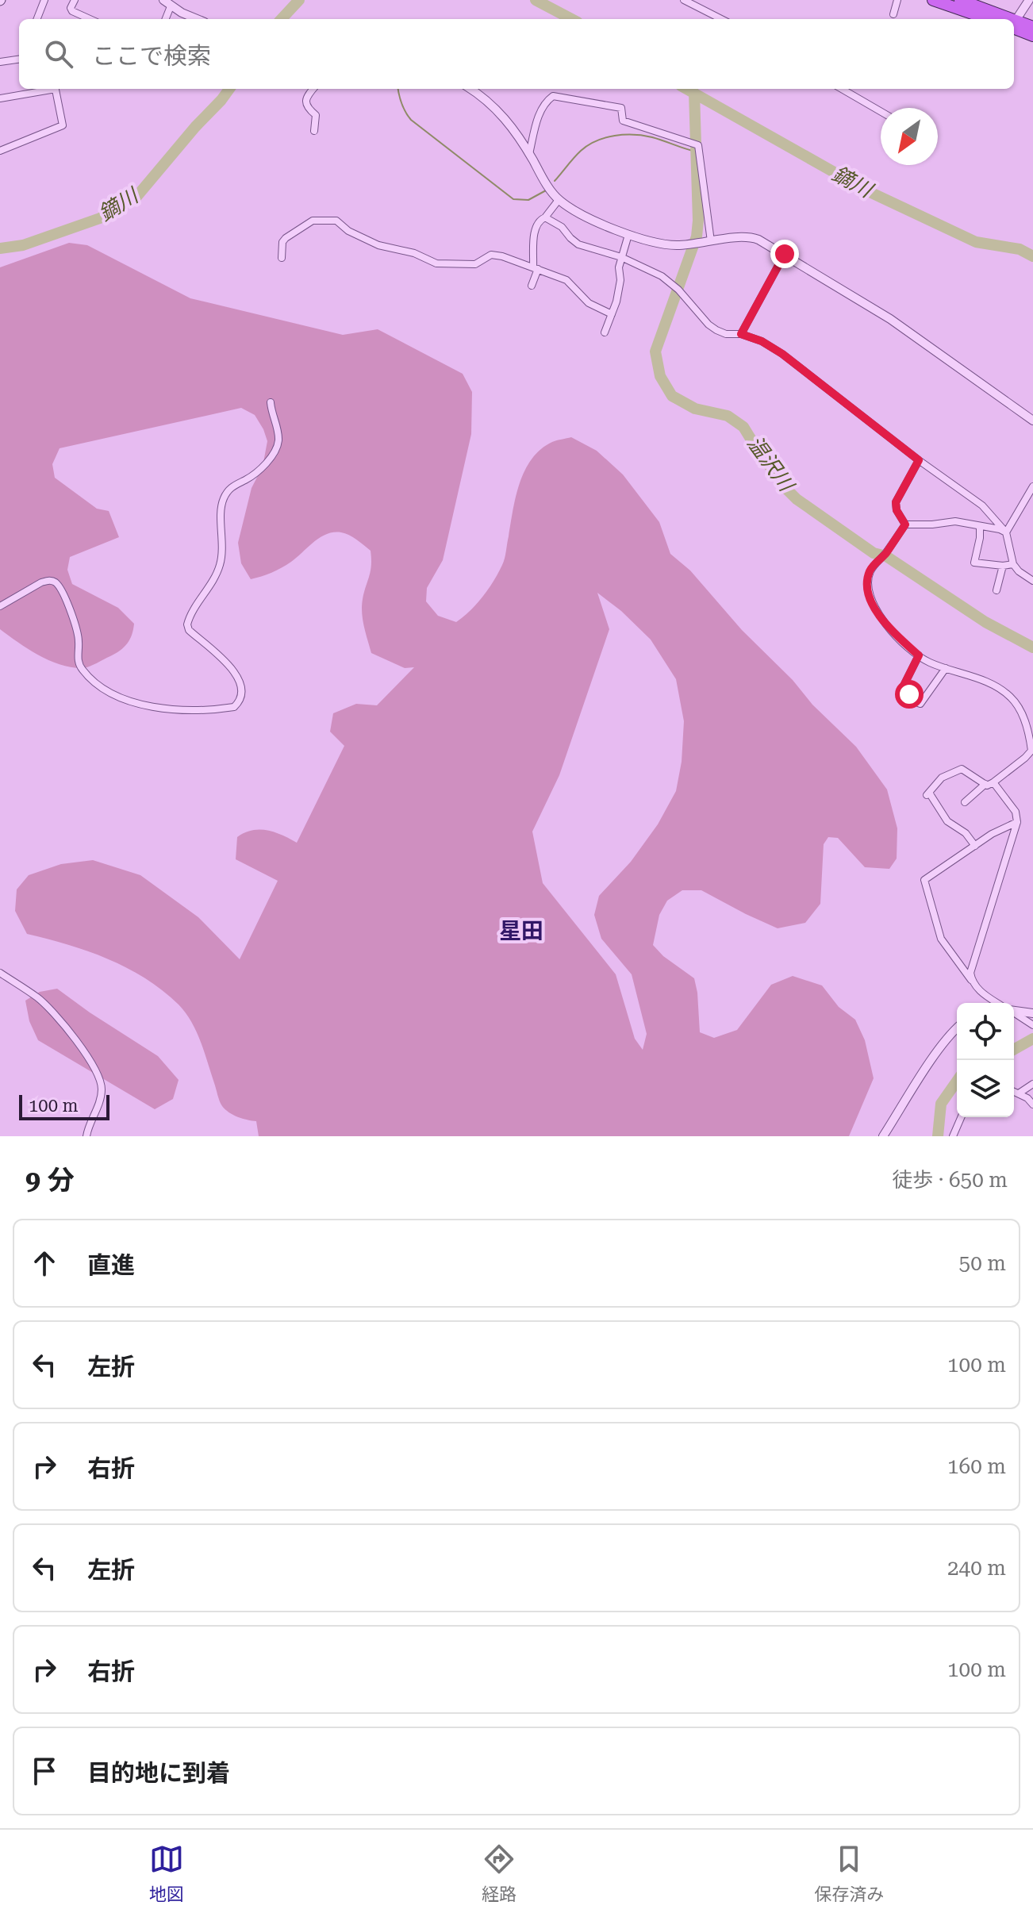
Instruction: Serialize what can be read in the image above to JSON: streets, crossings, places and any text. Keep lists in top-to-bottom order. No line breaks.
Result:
{"districts":["星田"],"water":["鏑川","温沢川"],"scale_bar":"100 m","north":"bottom left","page":{"search":"ここで検索","scale":"100 m","heading":["9 分","徒歩 · 650 m"],"list":[["直進","50 m"],["左折","100 m"],["右折","160 m"],["左折","240 m"],["右折","100 m"],"目的地に到着"],"nav":["地図","経路","保存済み"]}}
